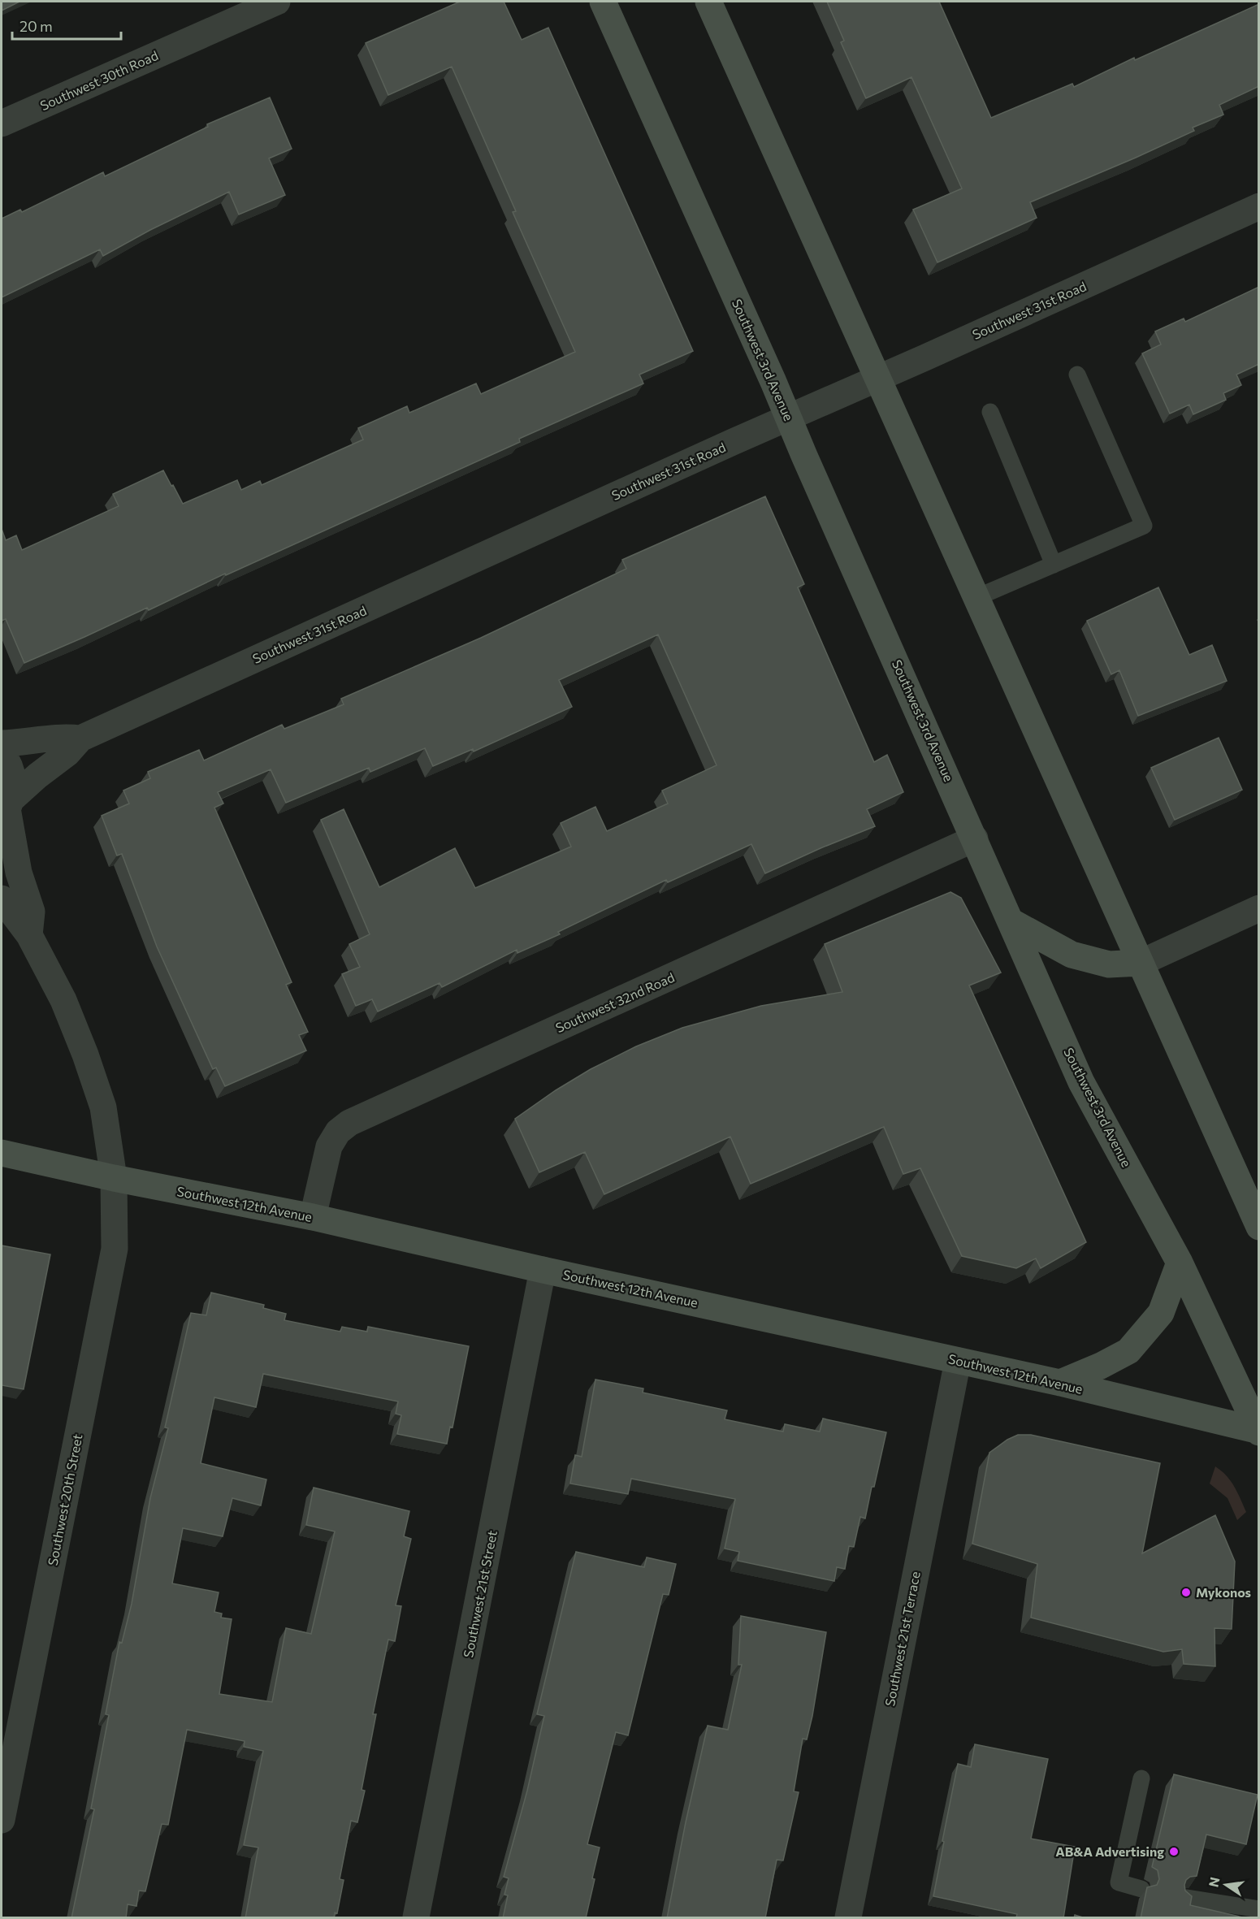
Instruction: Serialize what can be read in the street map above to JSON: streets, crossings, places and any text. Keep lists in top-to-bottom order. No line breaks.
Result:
{"streets":{"main road":["Southwest 3rd Avenue","Southwest 12th Avenue"],"street":["Southwest 30th Road","Southwest 31st Road","Southwest 32nd Road","Southwest 20th Street","Southwest 21st Street","Southwest 21st Terrace"]},"crossings":[["Southwest 31st Road","Southwest 3rd Avenue"],["Southwest 3rd Avenue","Southwest 32nd Road"],["Southwest 3rd Avenue","Southwest 12th Avenue"],["Southwest 32nd Road","Southwest 12th Avenue"],["Southwest 12th Avenue","Southwest 20th Street"],["Southwest 12th Avenue","Southwest 21st Street"],["Southwest 12th Avenue","Southwest 21st Terrace"]],"places":["Mykonos","AB&A Advertising"],"scale_bar":"20 m","north":"left"}
